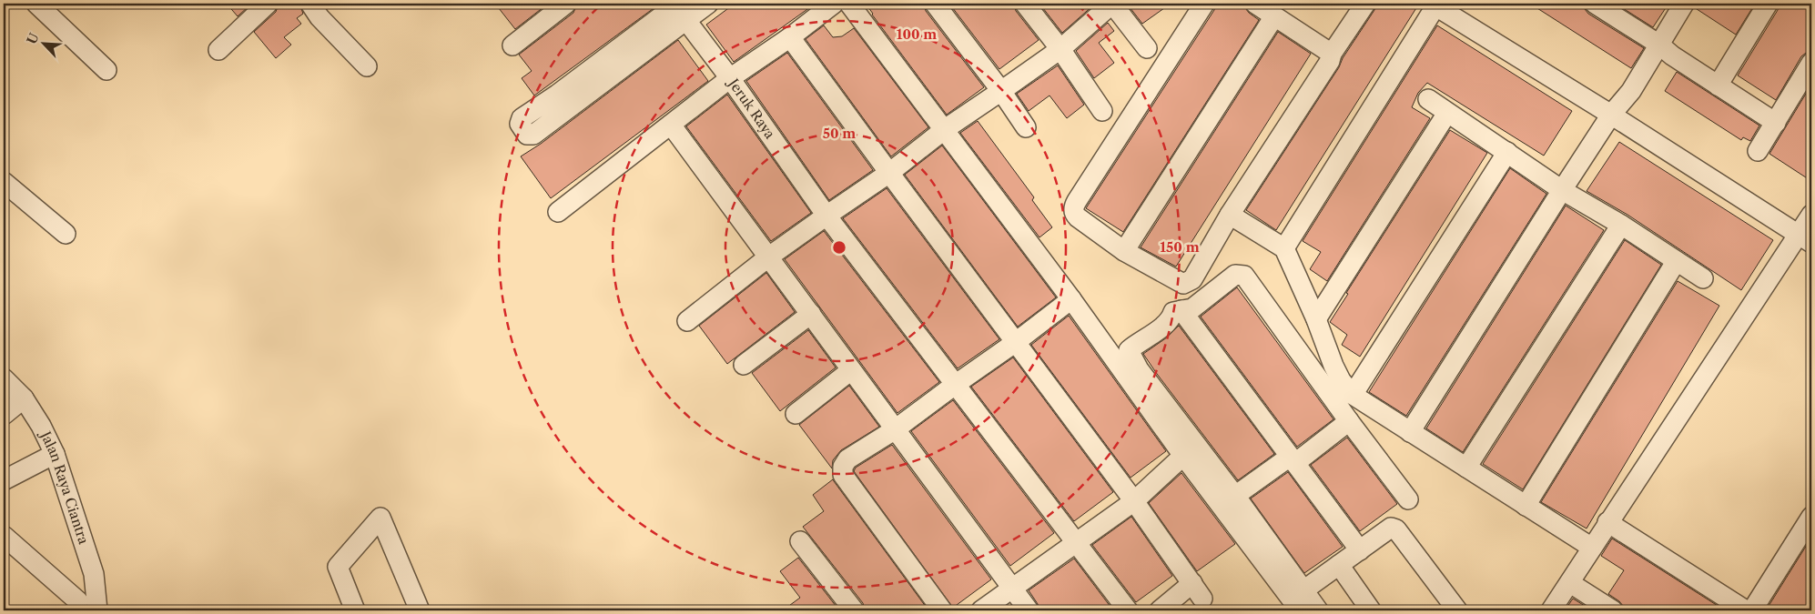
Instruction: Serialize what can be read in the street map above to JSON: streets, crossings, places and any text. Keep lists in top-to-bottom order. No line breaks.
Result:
{"streets":{"street":["Jeruk Raya","Jalan Raya Ciantra"]},"north":"top left","rings":["100 m","50 m","150 m"]}
